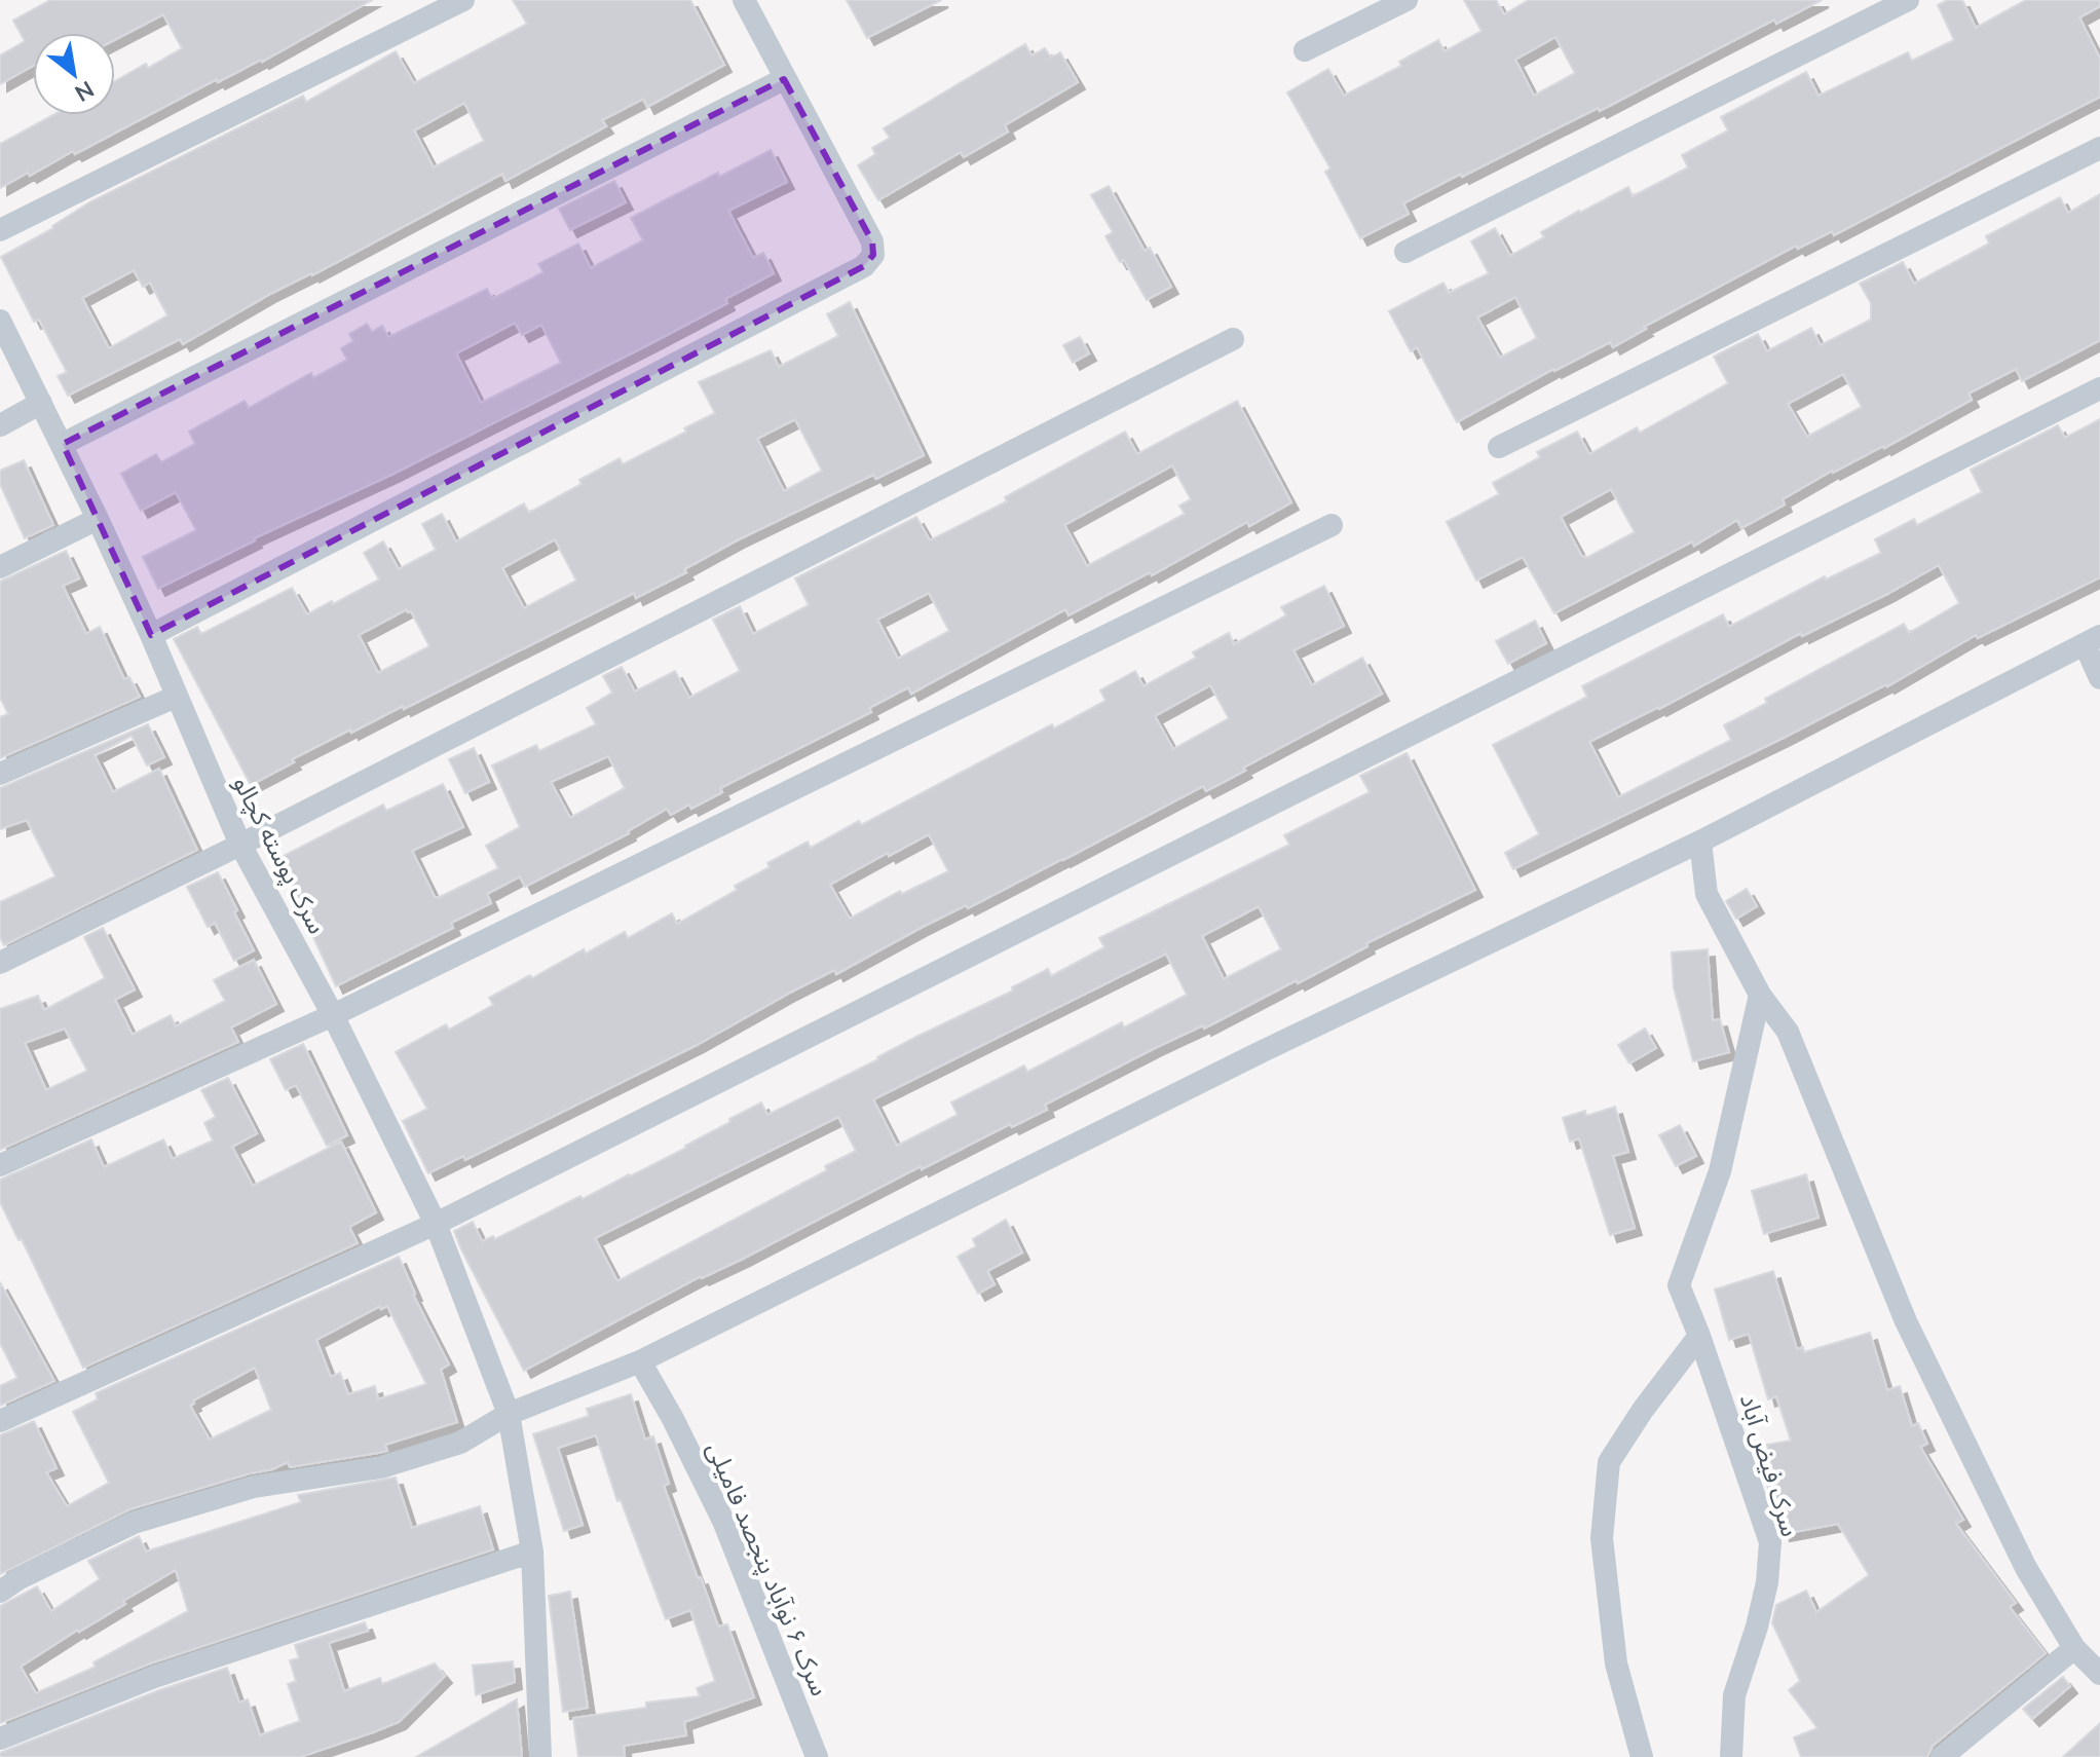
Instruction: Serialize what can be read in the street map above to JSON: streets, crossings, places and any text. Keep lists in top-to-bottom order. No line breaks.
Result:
{"streets":{"street":["سرک پوسته کچالو","سرک فيض آباد","سرک ۶ نوآباد پنجصد فامیلی"]},"north":"bottom right"}
